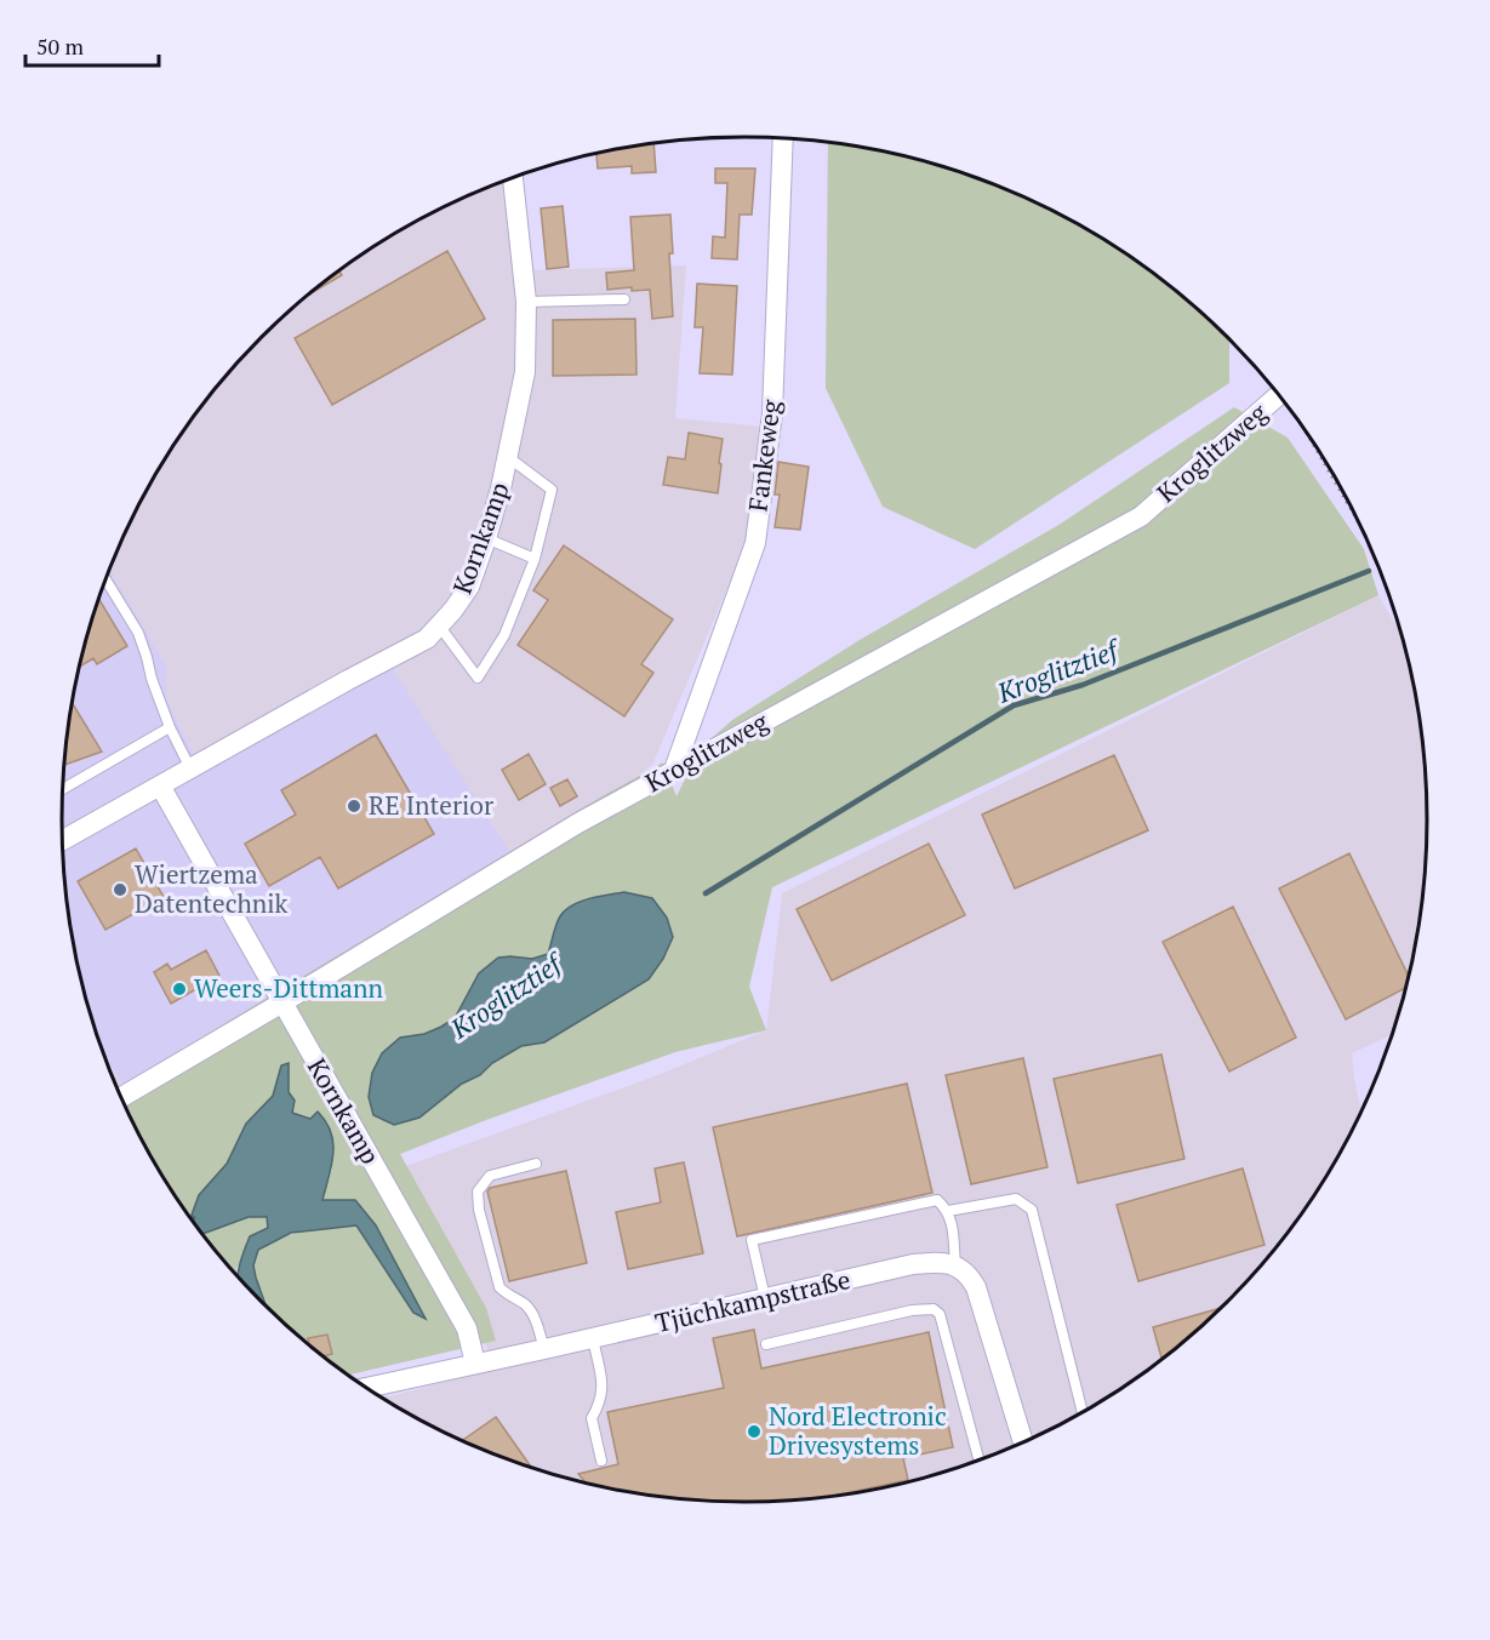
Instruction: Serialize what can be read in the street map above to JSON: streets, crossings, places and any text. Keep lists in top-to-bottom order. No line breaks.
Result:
{"streets":{"street":["Kroglitzweg","Fankeweg","Kornkamp","Tjüchkampstraße"]},"crossings":[["Kroglitzweg","Fankeweg"],["Kroglitzweg","Kornkamp"],["Kornkamp","Tjüchkampstraße"]],"water":["Kroglitztief"],"places":["RE Interior","Wiertzema Datentechnik","Weers-Dittmann","Nord Electronic Drivesystems"],"scale_bar":"50 m"}
